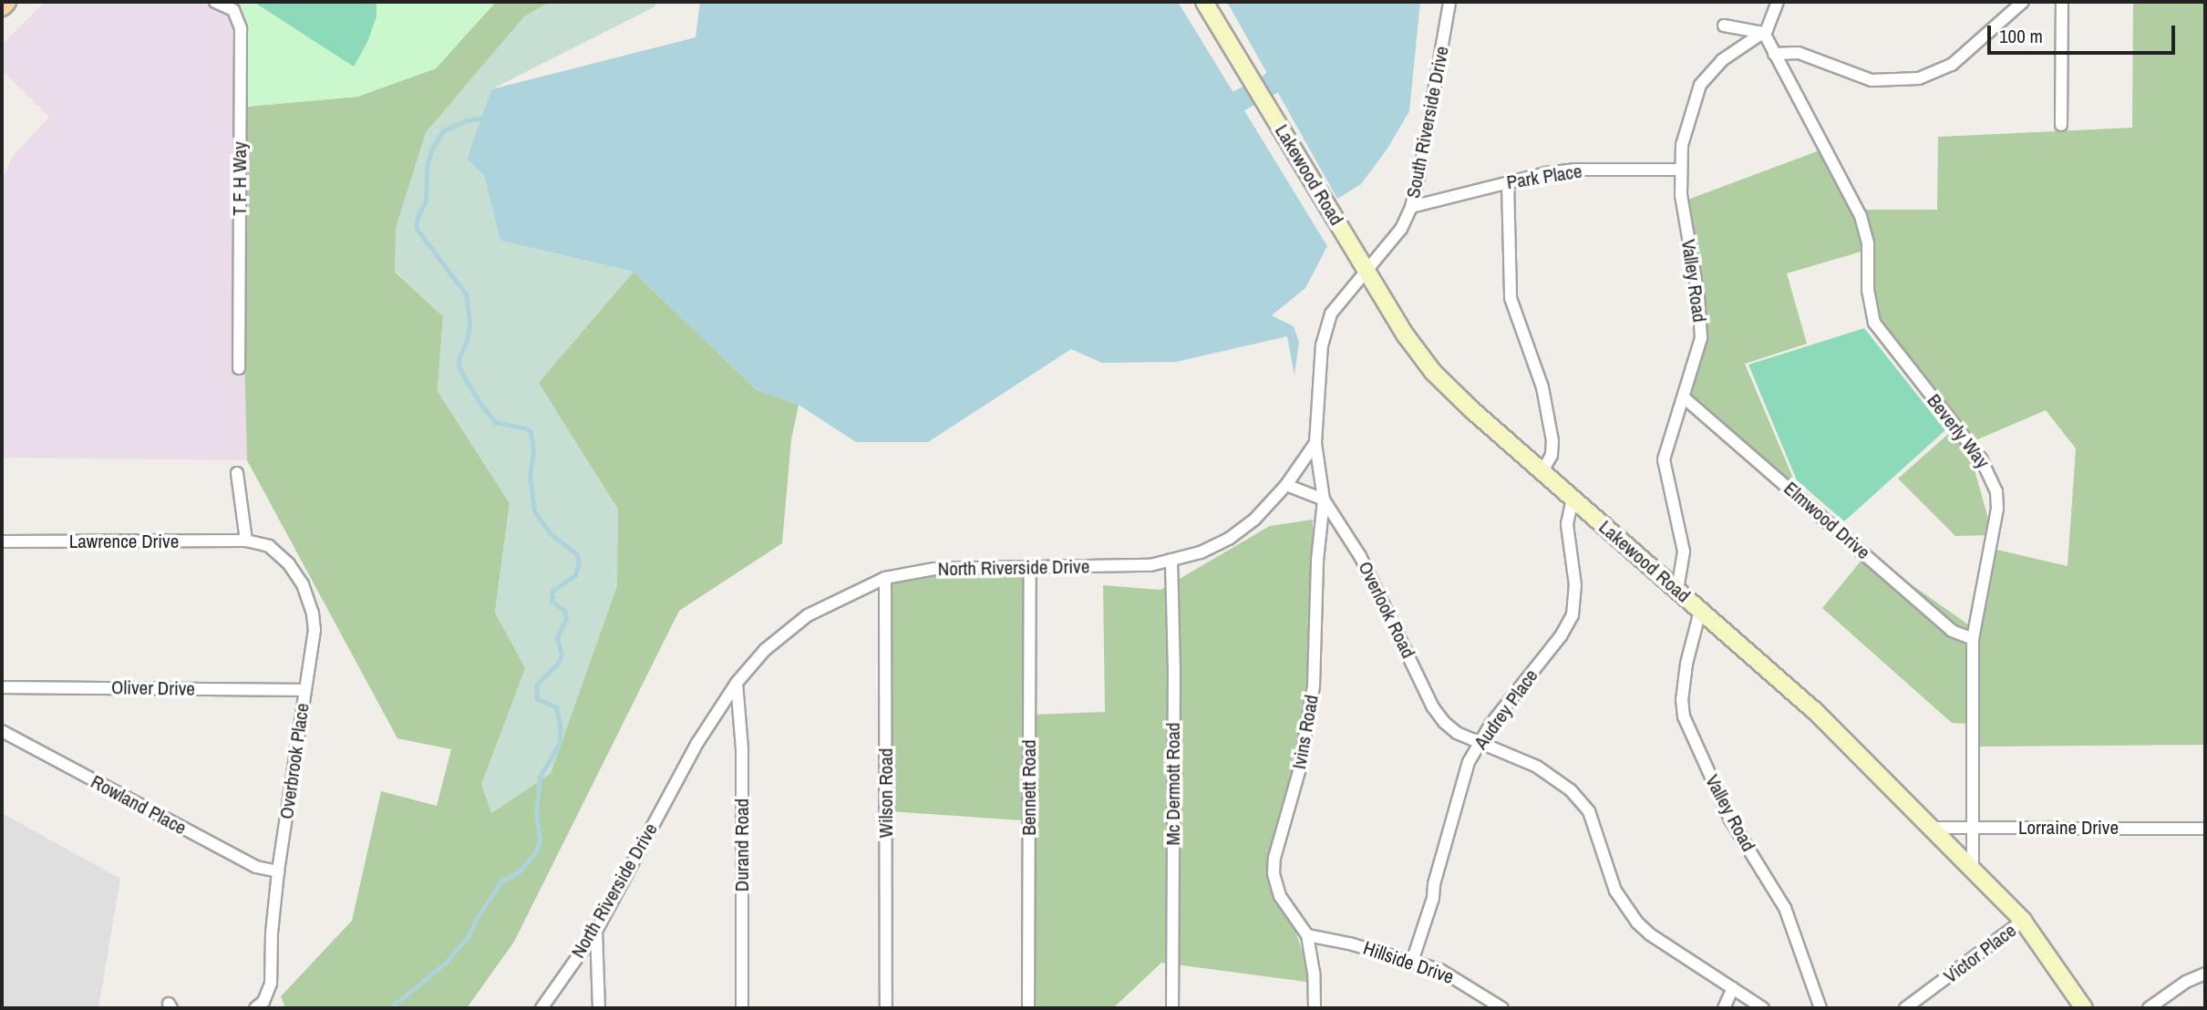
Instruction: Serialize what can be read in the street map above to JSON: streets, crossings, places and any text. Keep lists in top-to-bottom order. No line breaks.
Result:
{"streets":{"street":["South Riverside Drive","Lakewood Road","Park Place","T F H Way","Valley Road","Beverly Way","Elmwood Drive","Lawrence Drive","North Riverside Drive","Overlook Road","Oliver Drive","Audrey Place","Ivins Road","Overbrook Place","Mc Dermott Road","Bennett Road","Wilson Road","Rowland Place","Lorraine Drive","Durand Road","Victor Place","Hillside Drive"]},"crossings":[["South Riverside Drive","Lakewood Road"],["South Riverside Drive","Park Place"],["South Riverside Drive","North Riverside Drive"],["South Riverside Drive","Ivins Road"],["Lakewood Road","Valley Road"],["Lakewood Road","Beverly Way"],["Lakewood Road","Audrey Place"],["Lakewood Road","Lorraine Drive"],["Lakewood Road","Victor Place"],["Park Place","Valley Road"],["Valley Road","Beverly Way"],["Valley Road","Elmwood Drive"],["Beverly Way","Elmwood Drive"],["Beverly Way","Lorraine Drive"],["Lawrence Drive","Overbrook Place"],["North Riverside Drive","Ivins Road"],["North Riverside Drive","Mc Dermott Road"],["North Riverside Drive","Bennett Road"],["North Riverside Drive","Wilson Road"],["North Riverside Drive","Durand Road"],["Overlook Road","Audrey Place"],["Overlook Road","Ivins Road"],["Oliver Drive","Overbrook Place"],["Audrey Place","Hillside Drive"],["Ivins Road","Hillside Drive"],["Overbrook Place","Rowland Place"]],"scale_bar":"100 m"}
